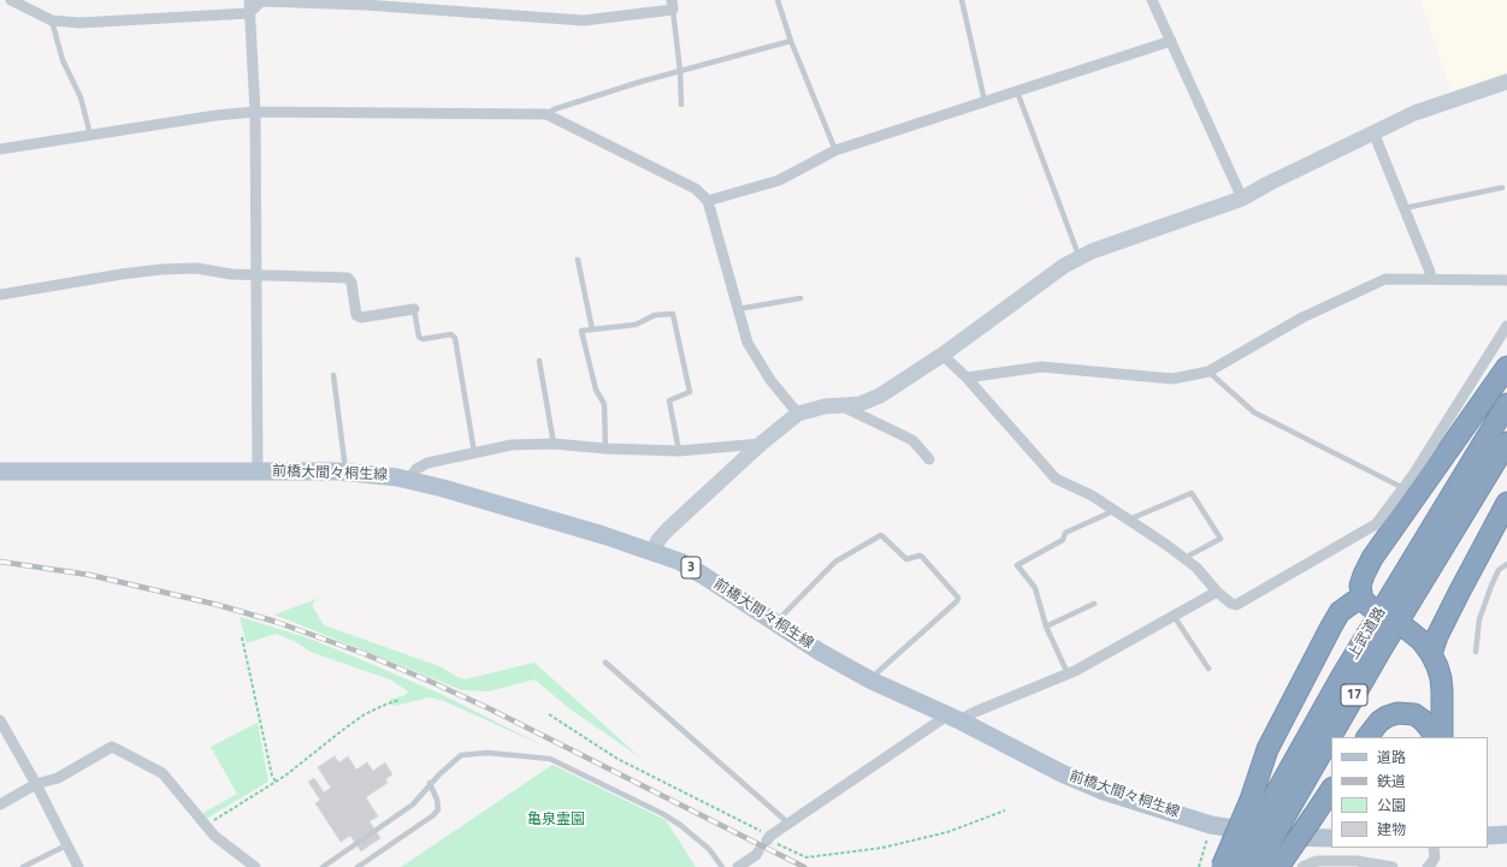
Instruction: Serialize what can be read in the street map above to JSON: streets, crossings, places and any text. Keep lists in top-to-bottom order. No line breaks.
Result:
{"streets":{"highway":["上武道路","17"],"main road":["前橋大間々桐生線","3"]},"parks":["亀泉霊園"],"legend":["道路","鉄道","公園","建物"]}
